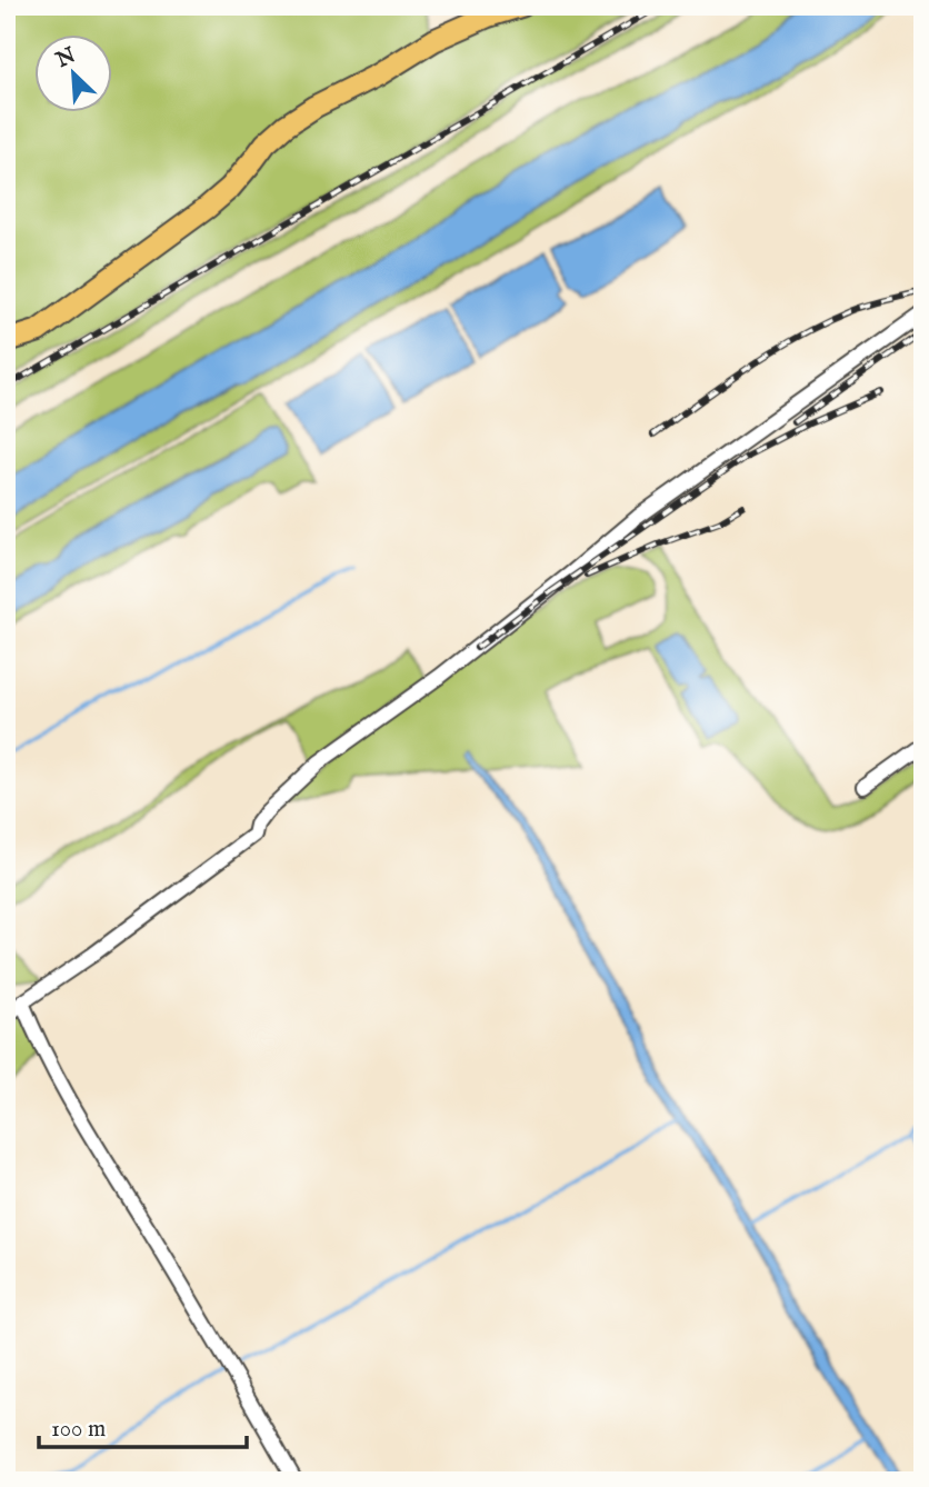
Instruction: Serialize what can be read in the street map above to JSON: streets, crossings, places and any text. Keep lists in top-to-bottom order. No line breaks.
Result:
{"scale_bar":"100 m","north":"top left"}
